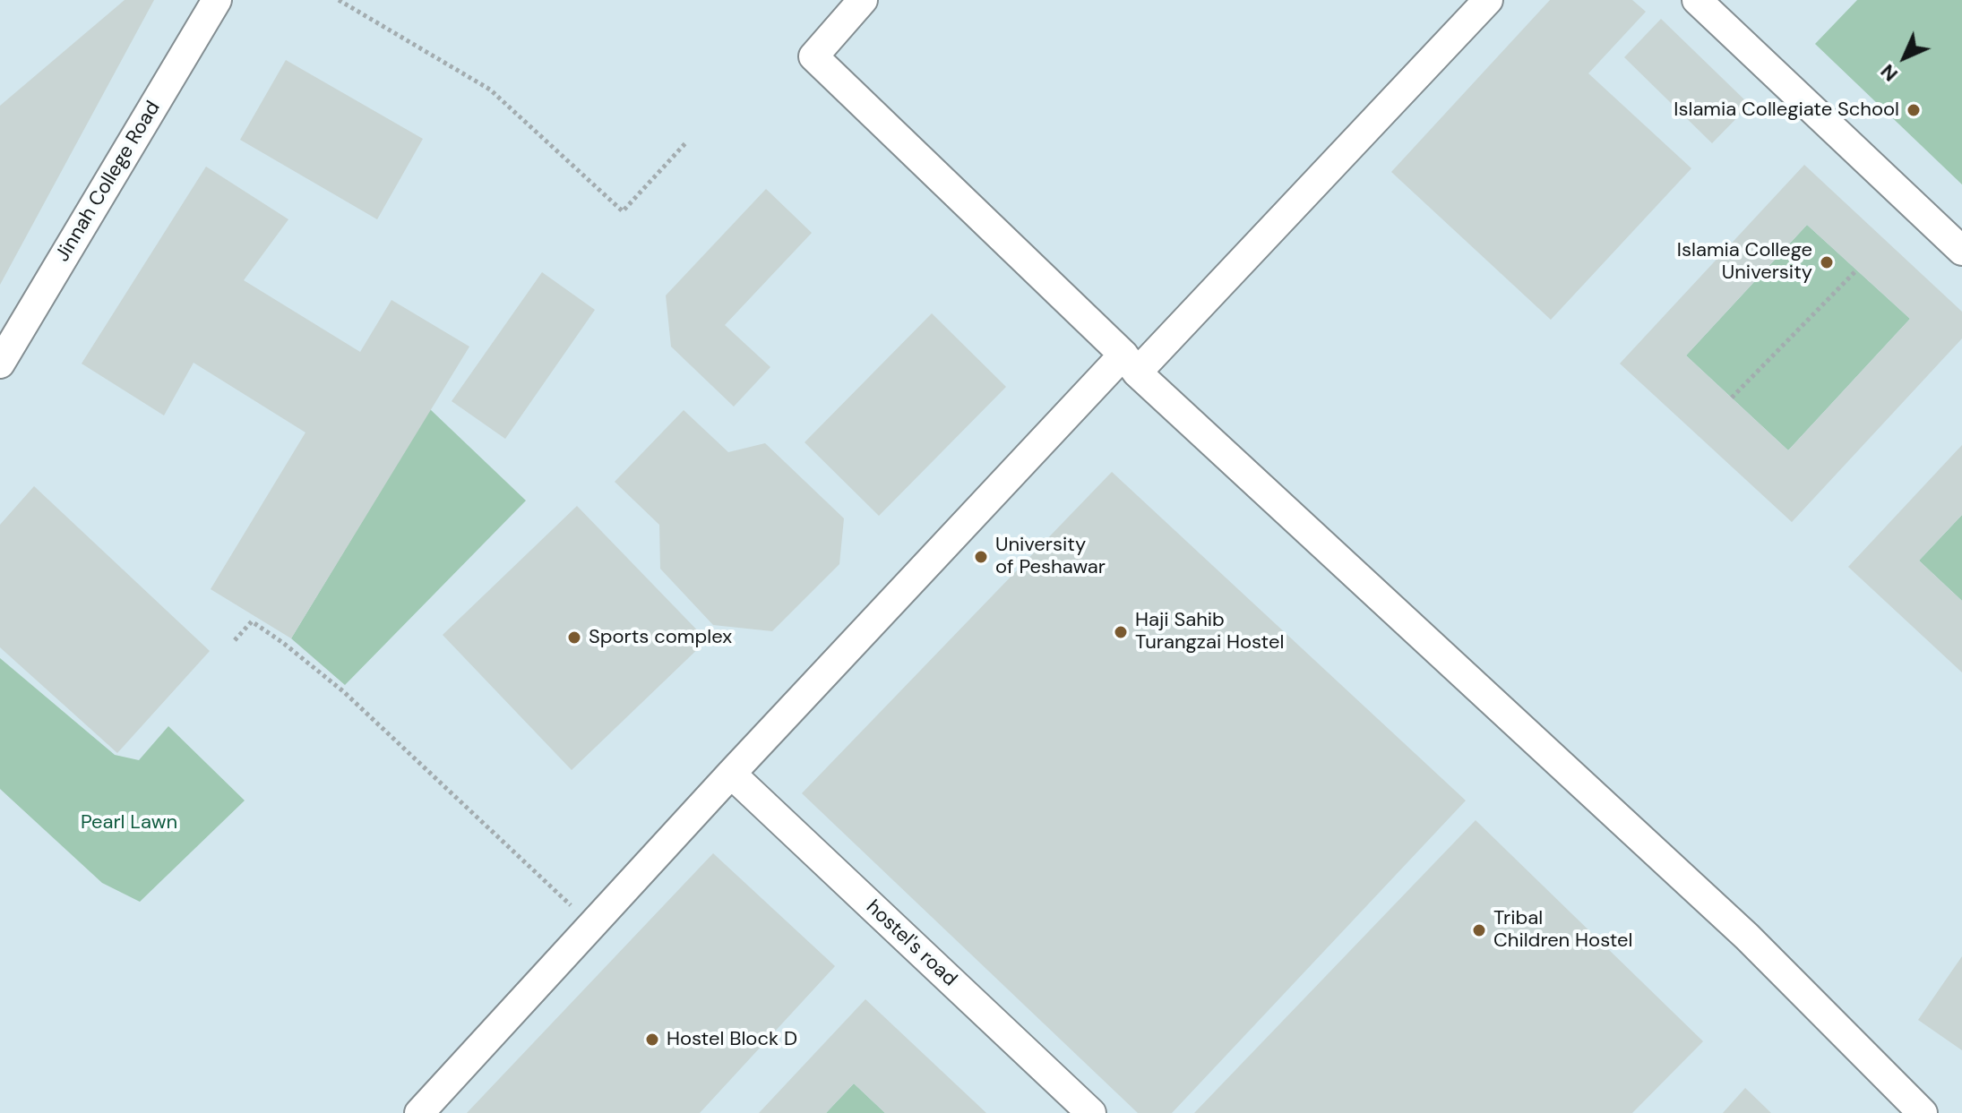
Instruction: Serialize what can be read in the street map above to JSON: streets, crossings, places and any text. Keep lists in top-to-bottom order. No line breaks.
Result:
{"streets":{"street":["Jinnah College Road","hostel's road"]},"parks":["Pearl Lawn"],"places":["Islamia Collegiate School","Islamia College University","University of Peshawar","Haji Sahib Turangzai Hostel","Sports complex","Tribal Children Hostel","Hostel Block D"],"north":"bottom left"}
